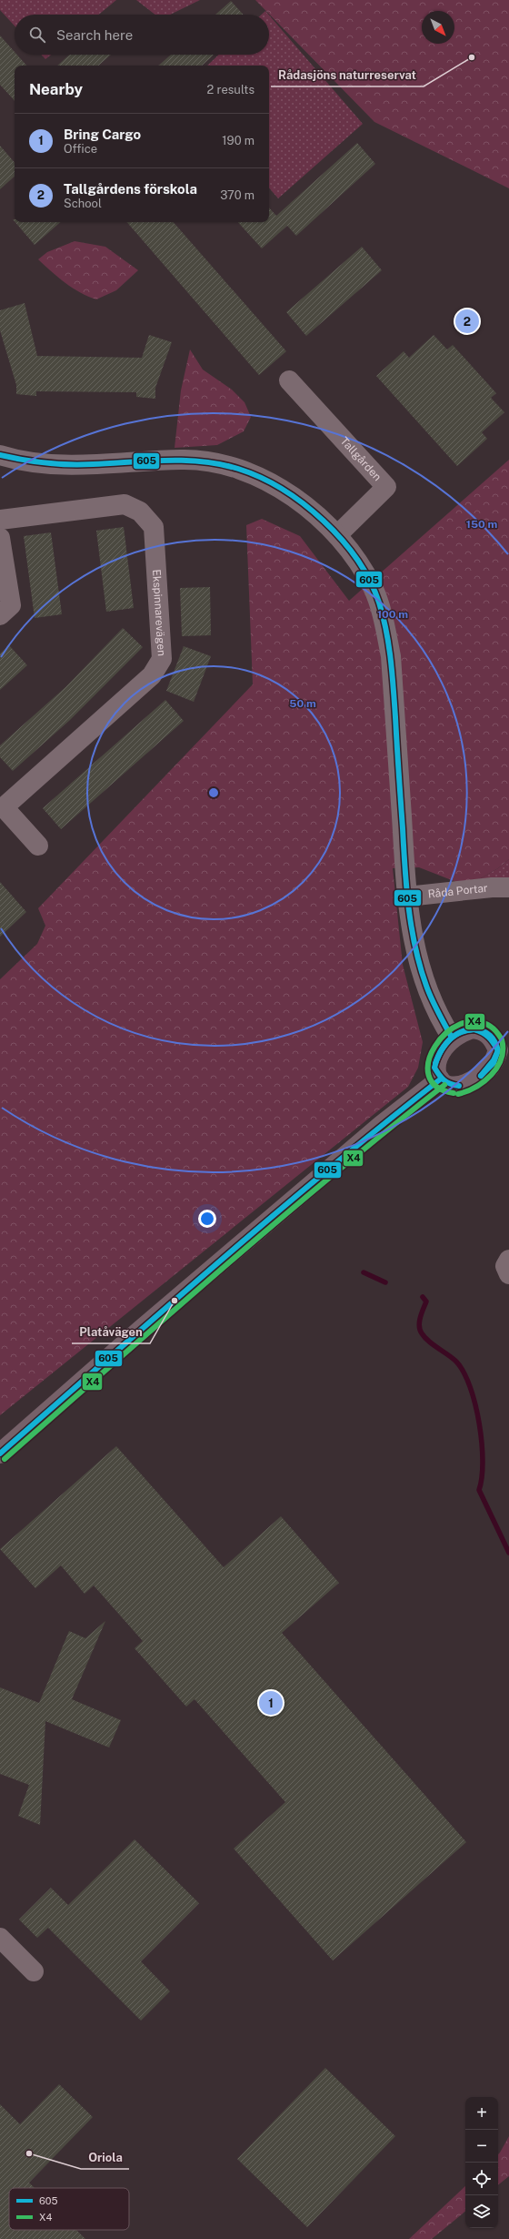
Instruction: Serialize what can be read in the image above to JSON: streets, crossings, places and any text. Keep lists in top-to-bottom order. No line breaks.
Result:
{"streets":{"street":["Tallgården","Ekspinnarevägen","Råda Portar"]},"places":["Rådasjöns naturreservat","Platåvägen","Oriola"],"lines":["transit line 605","transit line X4"],"legend":["605","X4"],"north":"bottom right","page":{"search":"Search here","heading":["Nearby","2 results"],"list":[{"mark":"1","name":"Bring Cargo","note":"Office","value":"190 m"},{"mark":"2","name":"Tallgårdens förskola","note":"School","value":"370 m"}],"pins":["2","1"],"map_buttons":["+","−"]},"rings":["150 m","100 m","50 m"]}
